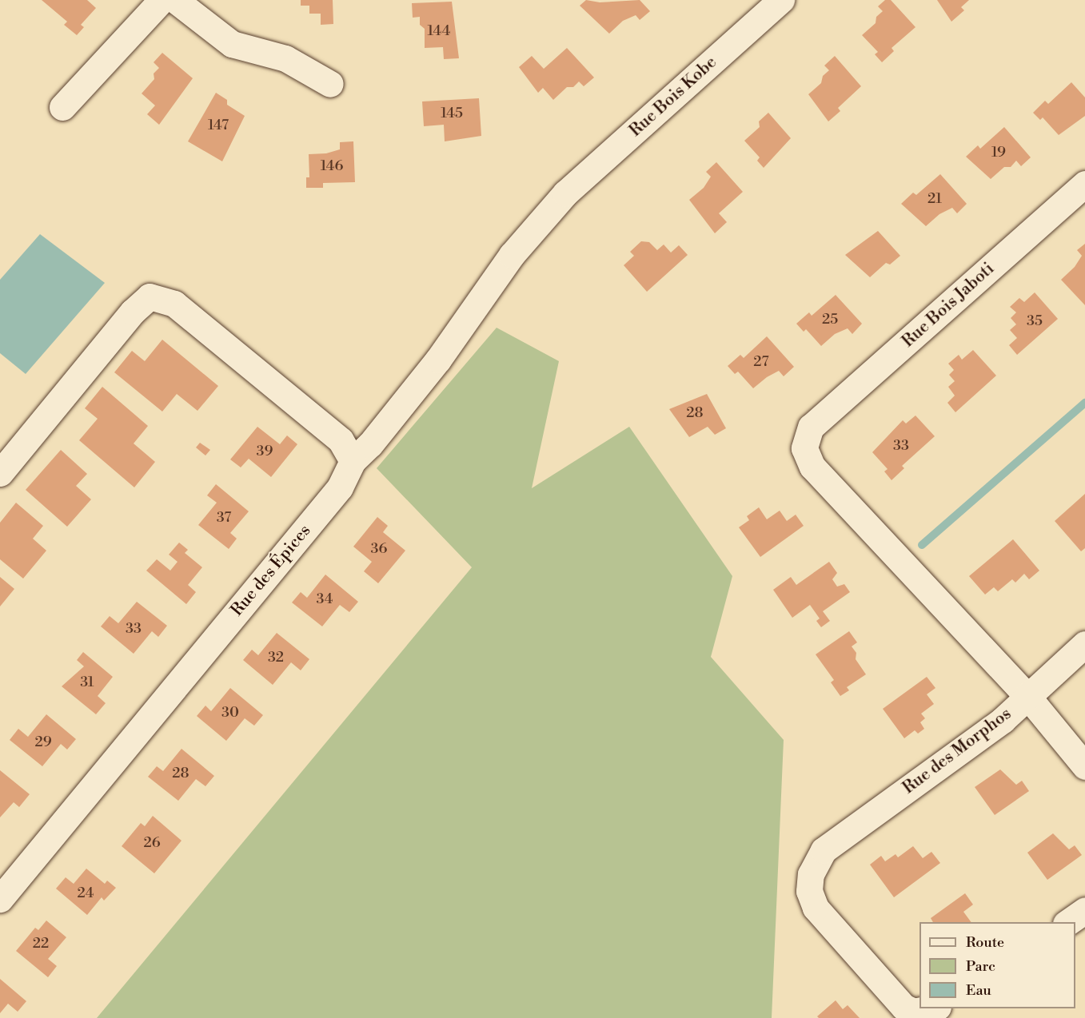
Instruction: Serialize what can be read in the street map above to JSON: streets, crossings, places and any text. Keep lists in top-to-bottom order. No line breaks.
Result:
{"streets":{"street":["Rue Bois Kobe","Rue Bois Jaboti","Rue des Épices","Rue des Morphos"]},"crossings":[["Rue Bois Kobe","Rue des Épices"],["Rue Bois Jaboti","Rue des Morphos"]],"house_numbers":["144","145","147","19","146","21","25","35","27","28","33","39","37","36","34","33","32","31","30","29","28","26","24","22"],"legend":["Route","Parc","Eau"]}
